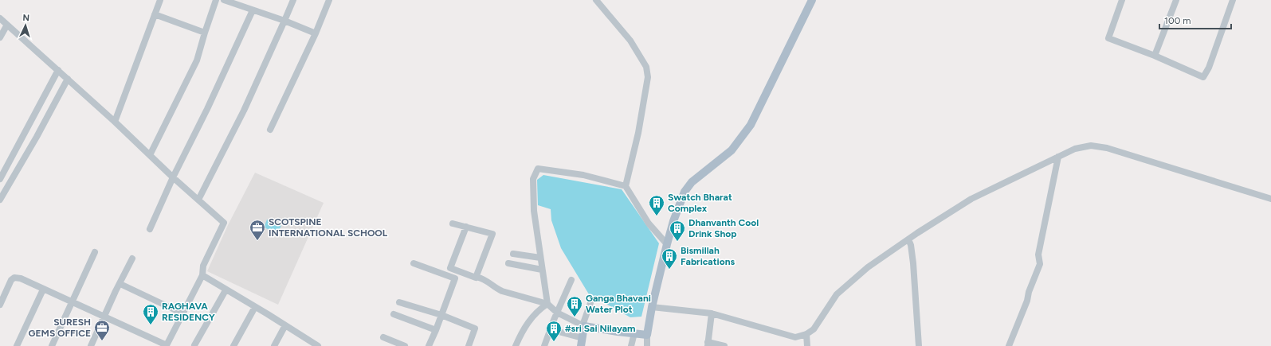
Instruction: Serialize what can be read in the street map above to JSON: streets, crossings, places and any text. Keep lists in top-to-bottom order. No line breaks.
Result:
{"places":{"building":["Swatch Bharat Complex","Dhanvanth Cool Drink Shop","Bismillah Fabrications","Ganga Bhavani Water Plot","RAGHAVA RESIDENCY","#sri Sai Nilayam"],"office":["SCOTSPINE INTERNATIONAL SCHOOL","SURESH GEMS OFFICE"]},"scale_bar":"100 m","north":"top"}
